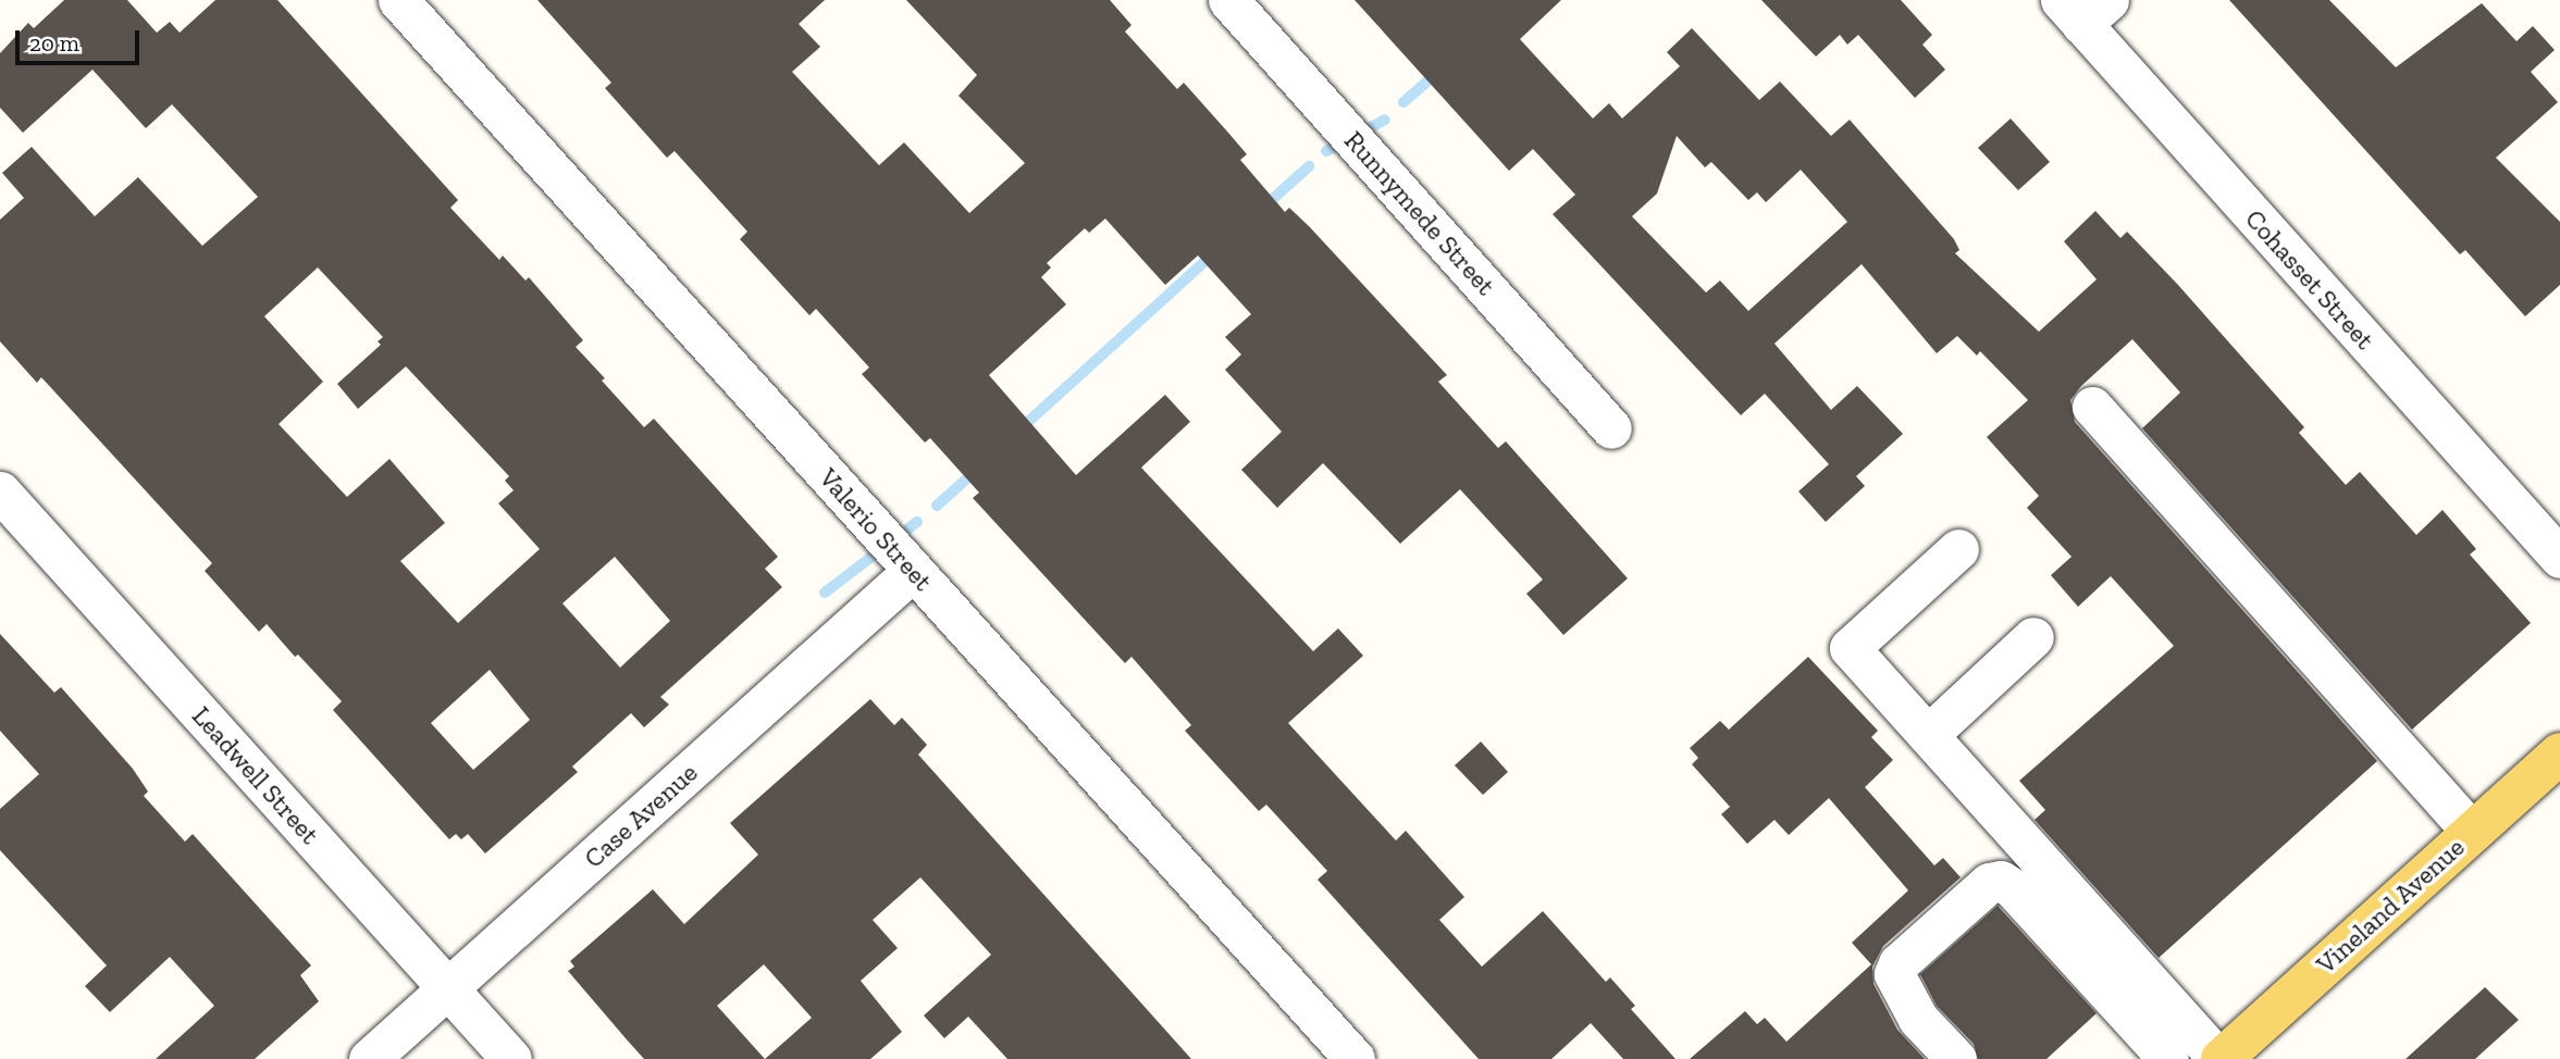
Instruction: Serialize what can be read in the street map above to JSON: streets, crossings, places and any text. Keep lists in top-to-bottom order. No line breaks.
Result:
{"streets":{"main road":["Vineland Avenue"],"street":["Runnymede Street","Cohasset Street","Valerio Street","Leadwell Street","Case Avenue"]},"crossings":[["Valerio Street","Case Avenue"],["Leadwell Street","Case Avenue"]],"scale_bar":"20 m"}
